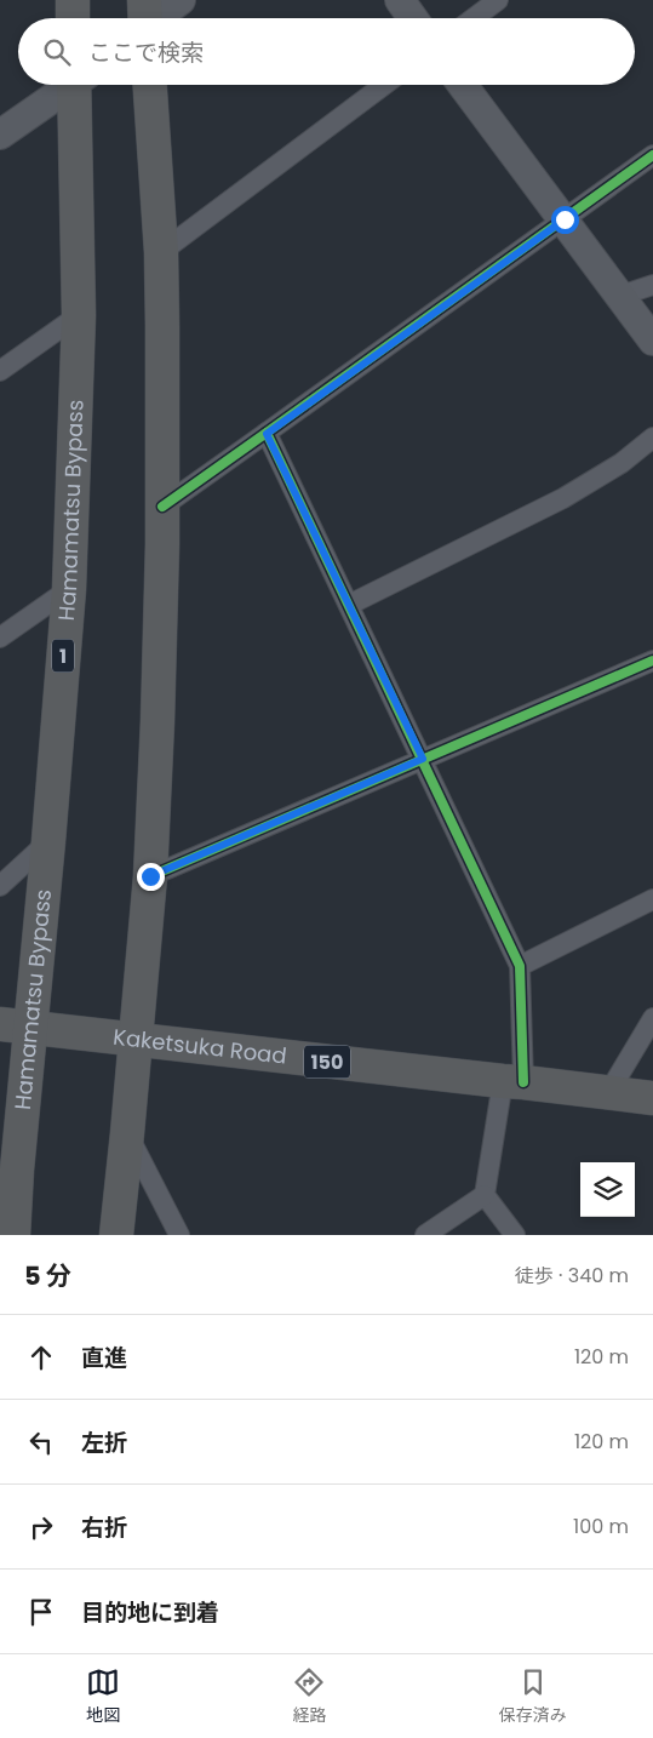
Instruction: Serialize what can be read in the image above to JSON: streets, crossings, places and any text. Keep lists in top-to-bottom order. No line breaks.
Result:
{"streets":{"highway":["Hamamatsu Bypass","1","Kaketsuka Road","150"]},"crossings":[["Hamamatsu Bypass","Kaketsuka Road"]],"page":{"search":"ここで検索","heading":["5 分","徒歩 · 340 m"],"list":[["直進","120 m"],["左折","120 m"],["右折","100 m"],"目的地に到着"],"nav":["地図","経路","保存済み"]}}
